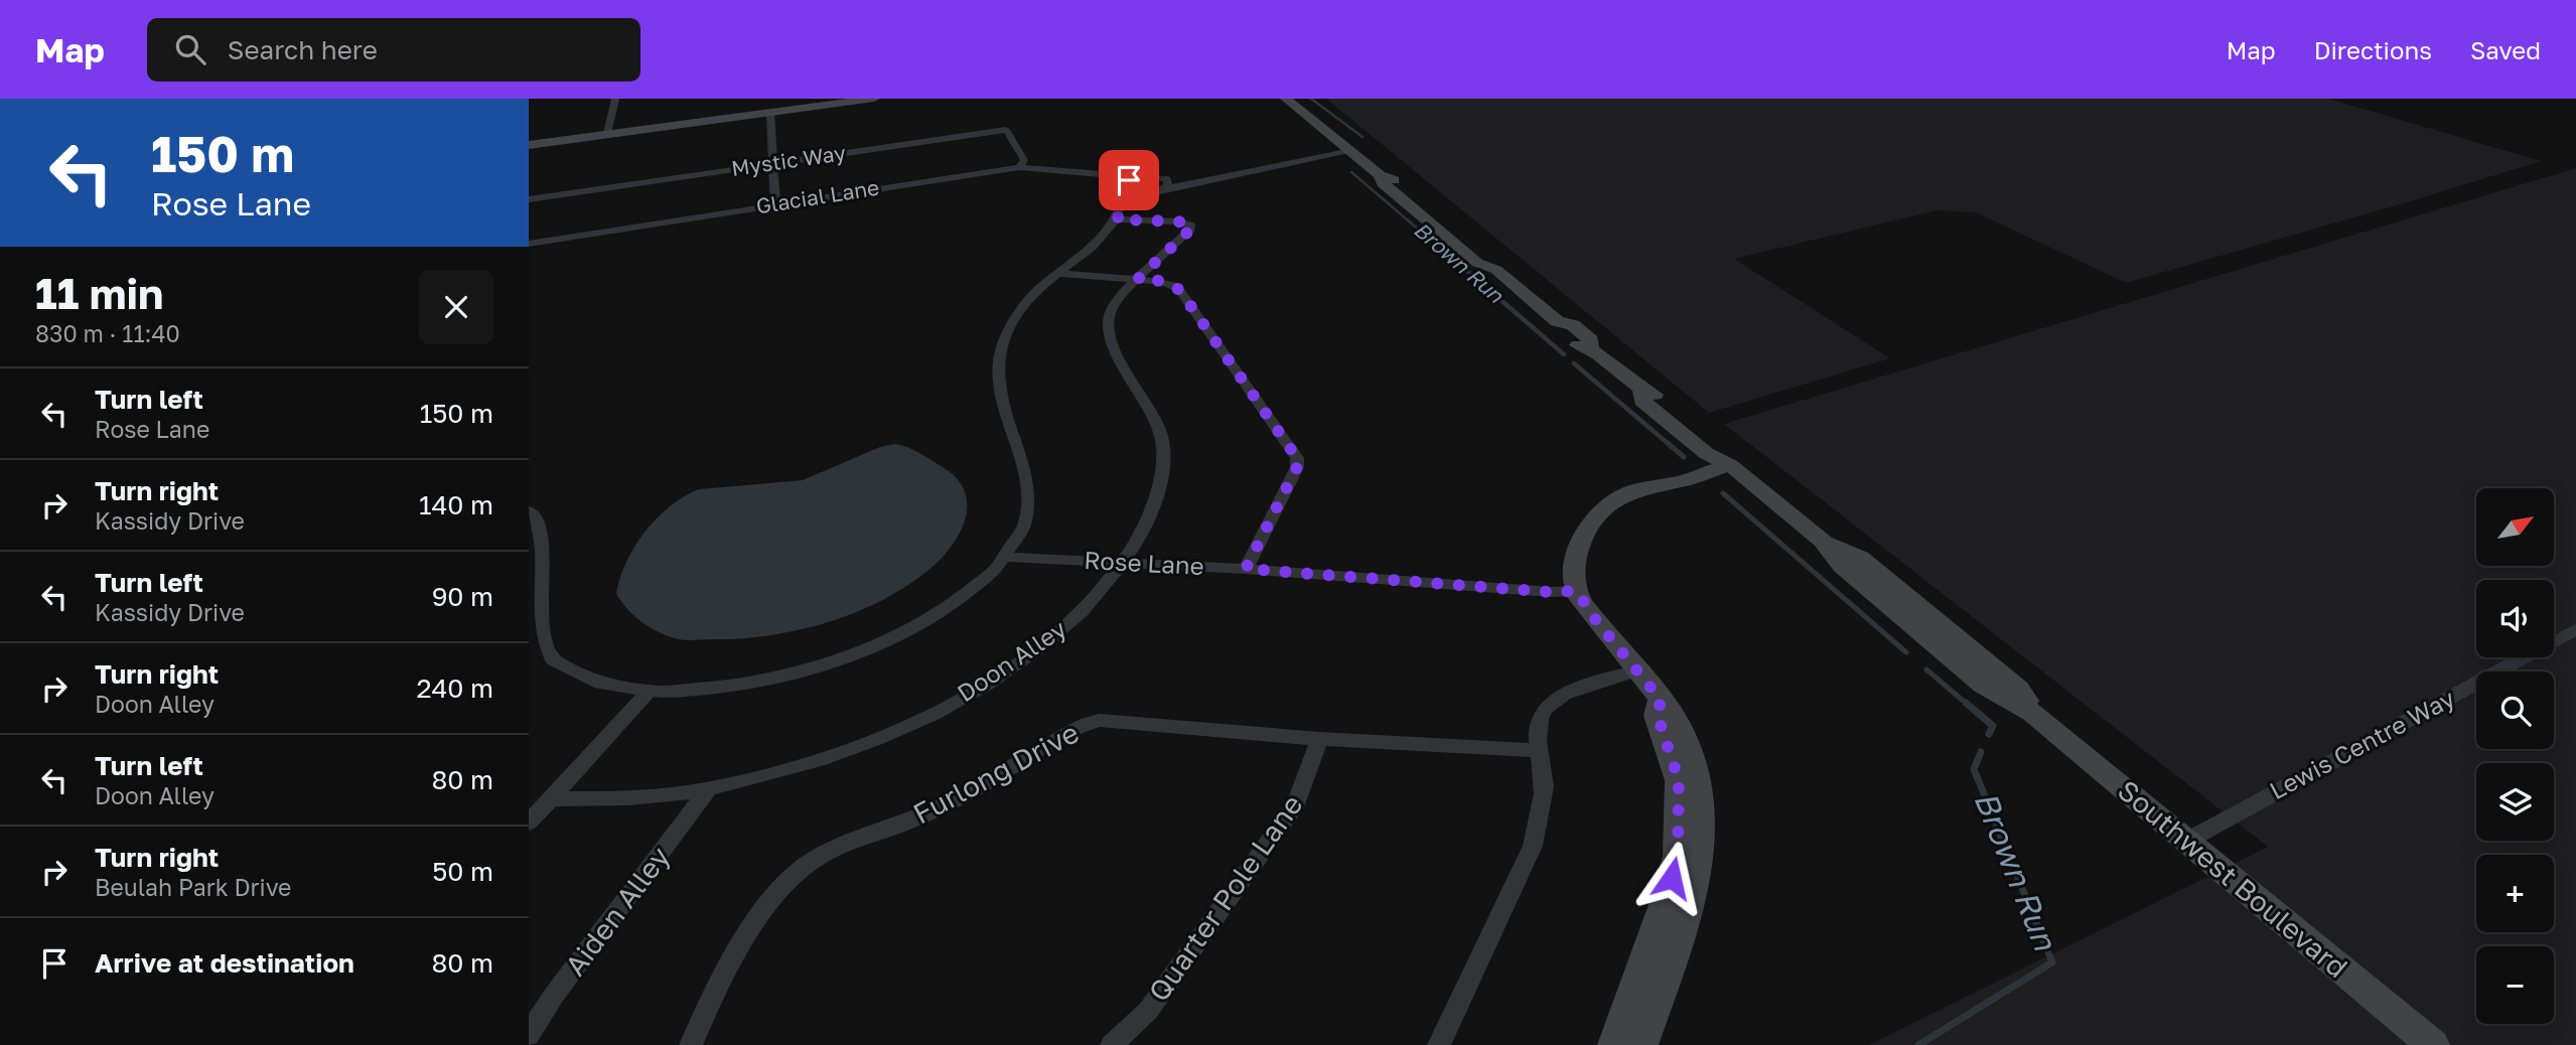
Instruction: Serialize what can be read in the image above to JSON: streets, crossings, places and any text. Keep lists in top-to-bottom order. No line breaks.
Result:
{"streets":{"street":["Mystic Way","Glacial Lane","Rose Lane","Doon Alley","Lewis Centre Way","Furlong Drive","Southwest Boulevard","Quarter Pole Lane","Aiden Alley"]},"crossings":[["Mystic Way","Glacial Lane"],["Rose Lane","Doon Alley"],["Doon Alley","Aiden Alley"],["Lewis Centre Way","Southwest Boulevard"],["Furlong Drive","Quarter Pole Lane"]],"water":["Brown Run"],"north":"top right","page":{"header":"Map","search":"Search here","nav":["Map","Directions","Saved"],"turn":["150 m","Rose Lane"],"heading":["11 min","830 m · 11:40"],"list":[{"name":"Turn left","note":"Rose Lane","value":"150 m"},{"name":"Turn right","note":"Kassidy Drive","value":"140 m"},{"name":"Turn left","note":"Kassidy Drive","value":"90 m"},{"name":"Turn right","note":"Doon Alley","value":"240 m"},{"name":"Turn left","note":"Doon Alley","value":"80 m"},{"name":"Turn right","note":"Beulah Park Drive","value":"50 m"},{"name":"Arrive at destination","value":"80 m"}],"map_buttons":["+","−"]}}
